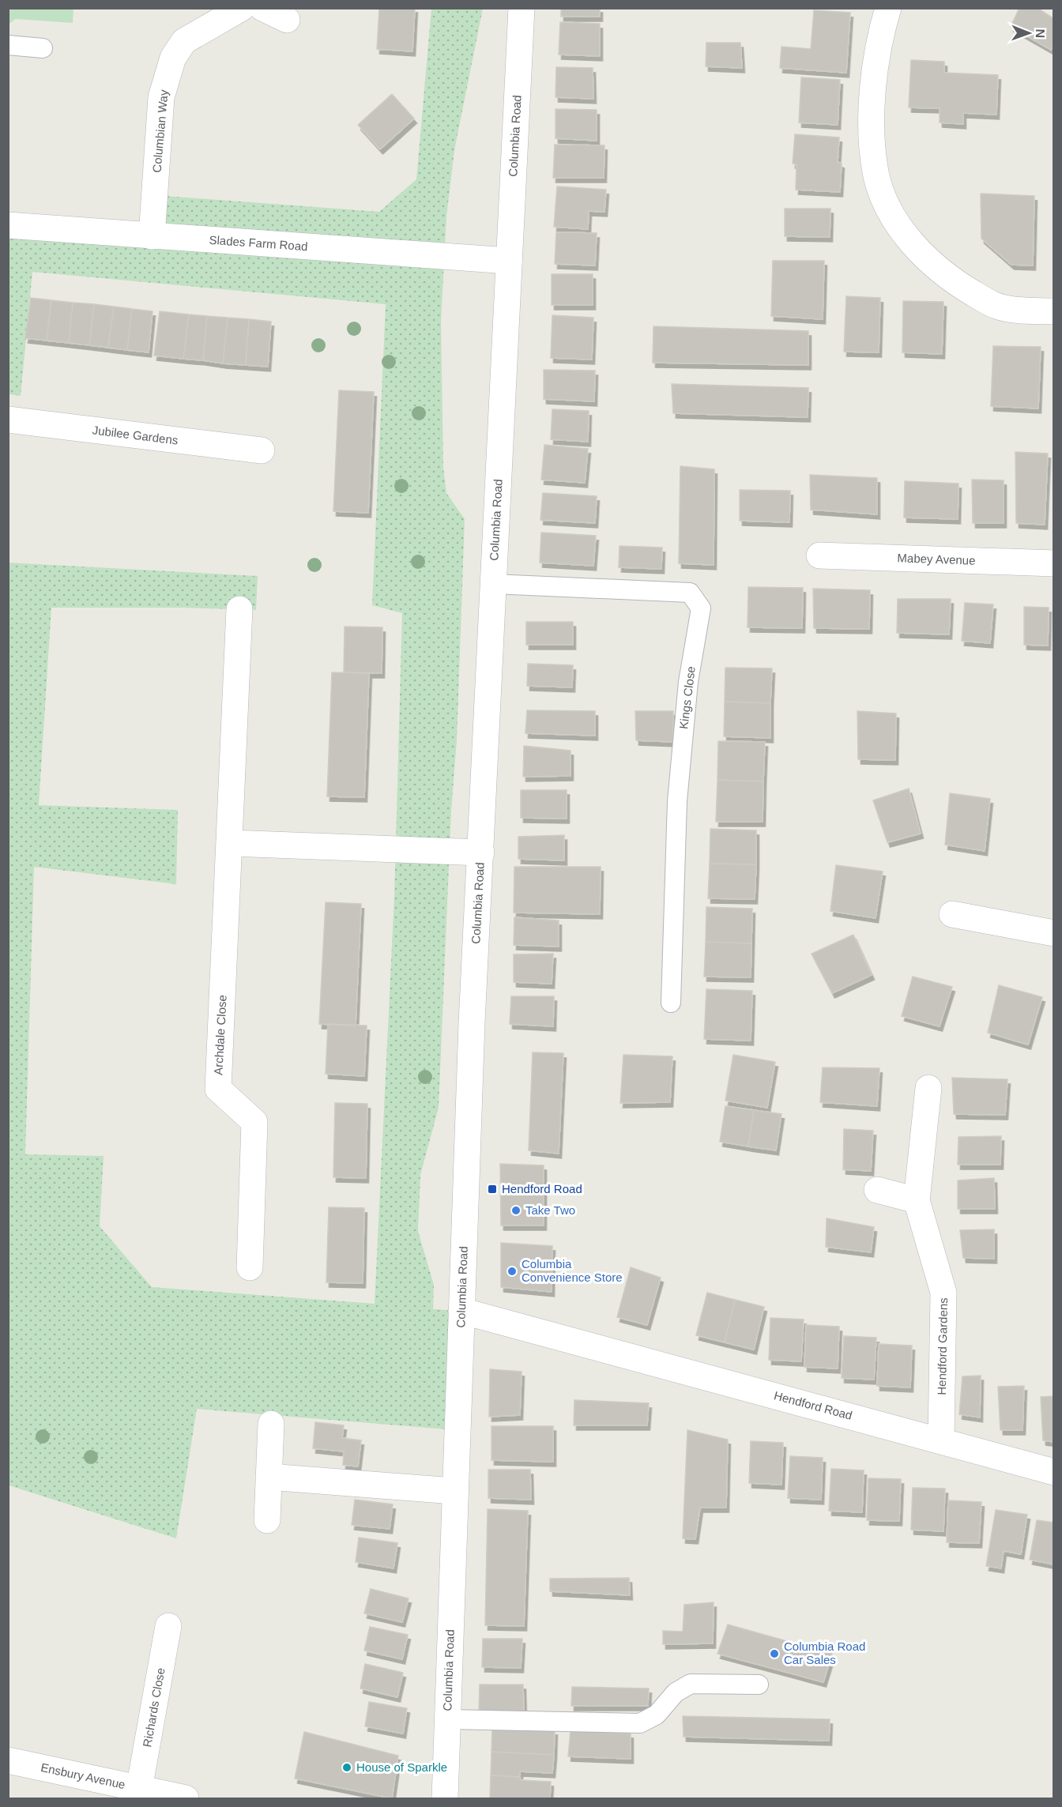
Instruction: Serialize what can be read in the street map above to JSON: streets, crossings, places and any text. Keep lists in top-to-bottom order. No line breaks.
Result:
{"streets":{"street":["Columbian Way","Columbia Road","Slades Farm Road","Jubilee Gardens","Mabey Avenue","Archdale Close","Hendford Gardens","Hendford Road","Richards Close","Ensbury Avenue"],"lane":["Kings Close"]},"crossings":[["Columbian Way","Slades Farm Road"],["Columbia Road","Slades Farm Road"],["Columbia Road","Kings Close"],["Columbia Road","Hendford Road"],["Hendford Gardens","Hendford Road"],["Richards Close","Ensbury Avenue"]],"places":{"transit":["Hendford Road"],"other":["Take Two","Columbia Convenience Store","Columbia Road Car Sales","House of Sparkle"]},"north":"right"}
